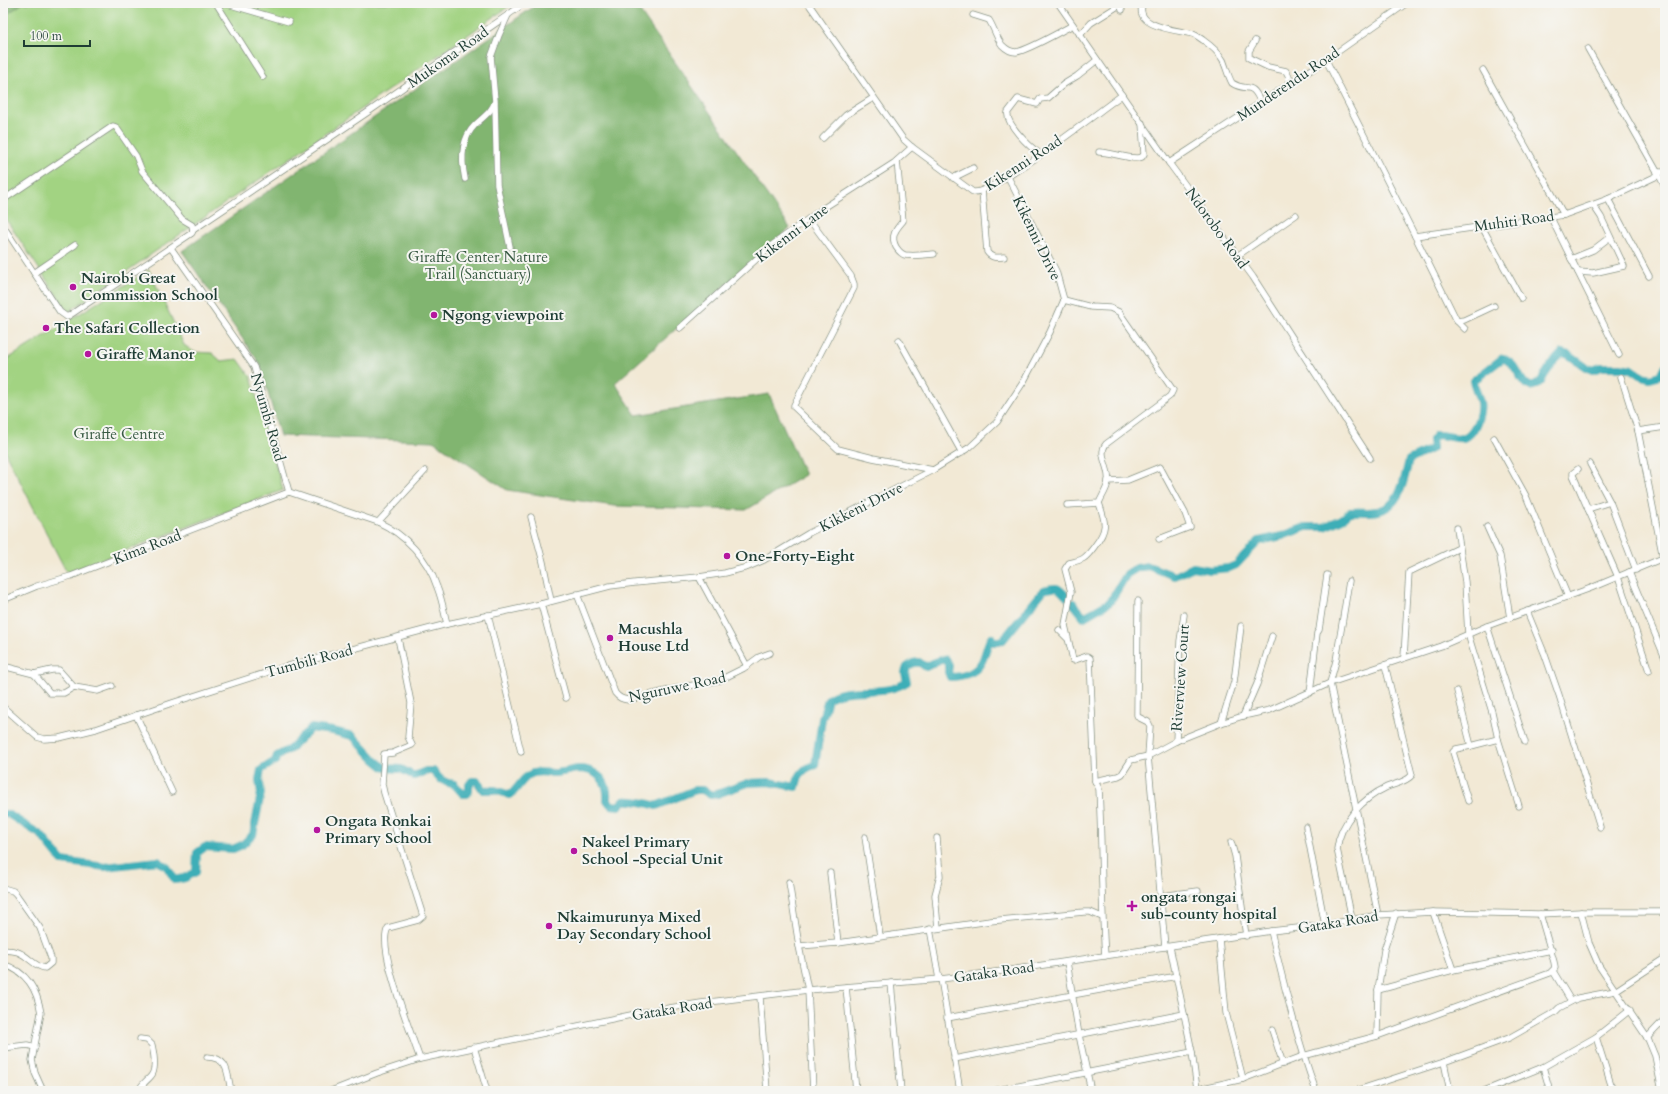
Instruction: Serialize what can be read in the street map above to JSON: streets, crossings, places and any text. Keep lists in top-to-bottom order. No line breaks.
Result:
{"streets":{"street":["Mukoma Road","Munderendu Road","Kikenni Road","Muhiti Road","Ndorobo Road","Kikenni Lane","Kikenni Drive","Nyumbi Road","Kikkeni Drive","Kima Road","Tumbili Road","Riverview Court","Nguruwe Road","Gataka Road"]},"crossings":[["Mukoma Road","Nyumbi Road"],["Munderendu Road","Ndorobo Road"],["Kikenni Road","Ndorobo Road"],["Kikenni Road","Kikenni Lane"],["Kikenni Road","Kikenni Drive"],["Kikenni Drive","Kikkeni Drive"],["Nyumbi Road","Kima Road"],["Kikkeni Drive","Tumbili Road"],["Kikkeni Drive","Nguruwe Road"],["Tumbili Road","Nguruwe Road"]],"parks":["Giraffe Center Nature Trail (Sanctuary)","Giraffe Centre"],"places":{"other":["Nairobi Great Commission School","Ngong viewpoint","The Safari Collection","Giraffe Manor","One-Forty-Eight","Macushla House Ltd","Ongata Ronkai Primary School","Nakeel Primary School -Special Unit","Nkaimurunya Mixed Day Secondary School"],"health":["ongata rongai sub-county hospital"]},"scale_bar":"100 m"}
